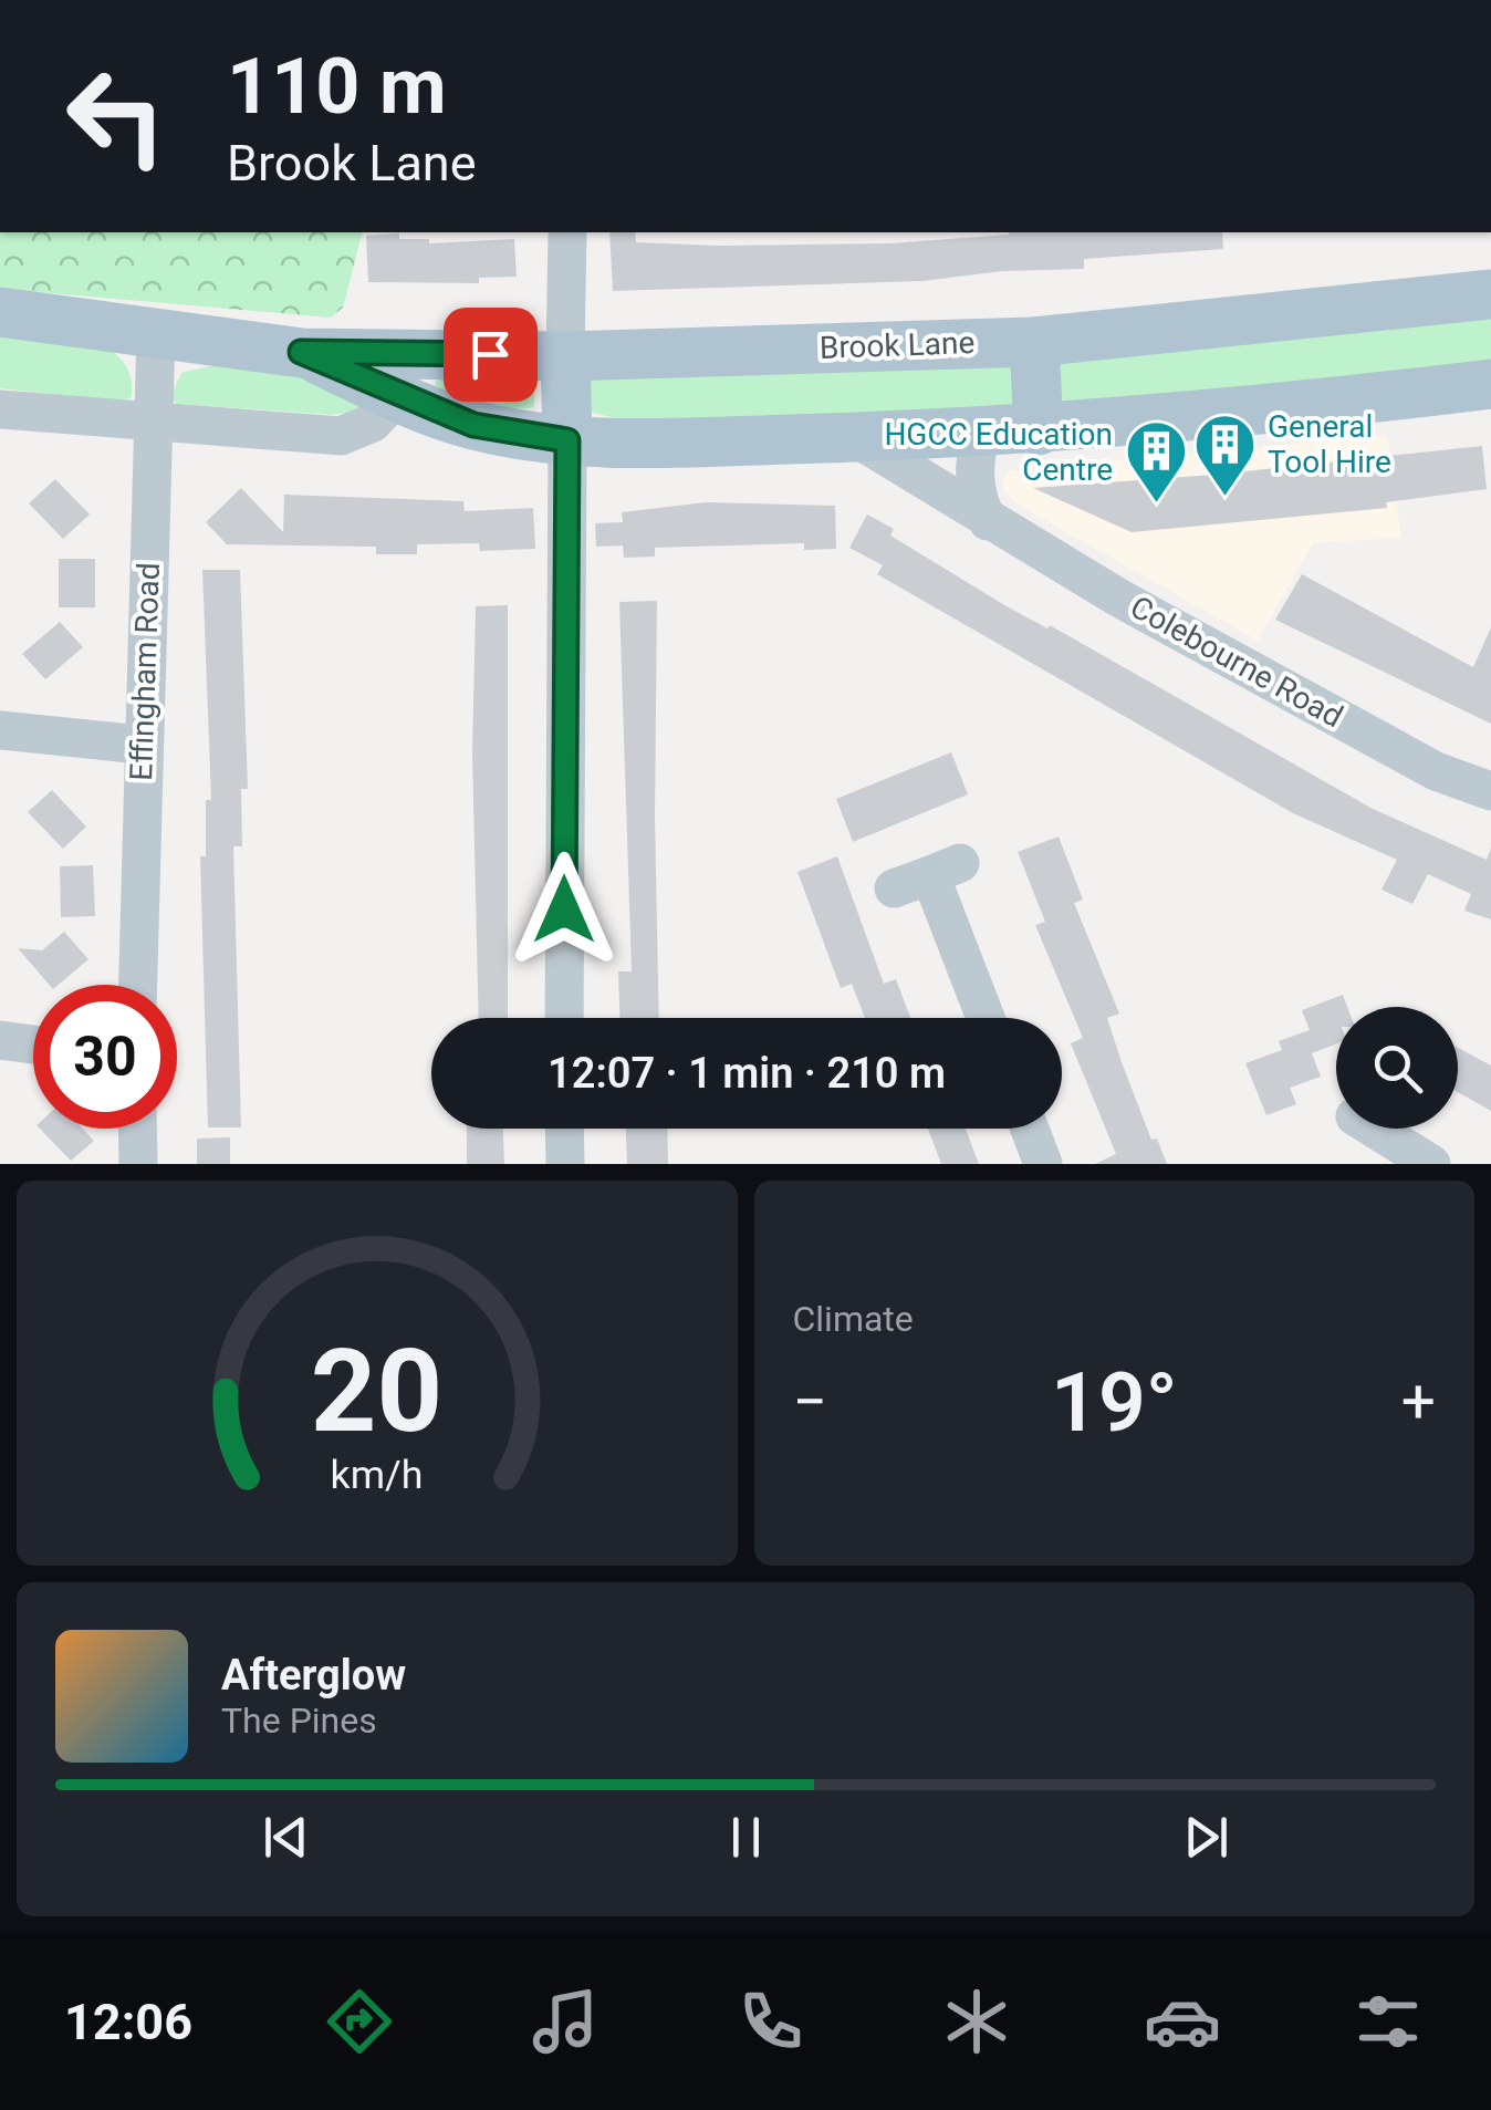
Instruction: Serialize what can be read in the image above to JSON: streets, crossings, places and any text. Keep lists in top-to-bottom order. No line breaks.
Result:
{"streets":{"main road":["Brook Lane"],"street":["Colebourne Road","Effingham Road"]},"crossings":[["Brook Lane","Colebourne Road"],["Brook Lane","Effingham Road"]],"places":{"building":["General Tool Hire","HGCC Education Centre"]},"page":{"turn":["110 m","Brook Lane"],"limit":"30","trip":"12:07 · 1 min · 210 m","tile":"Climate","heat":["−","19°","+"],"song":["Afterglow","The Pines"],"tabs":"12:06","gauge":["20","km/h"]}}
